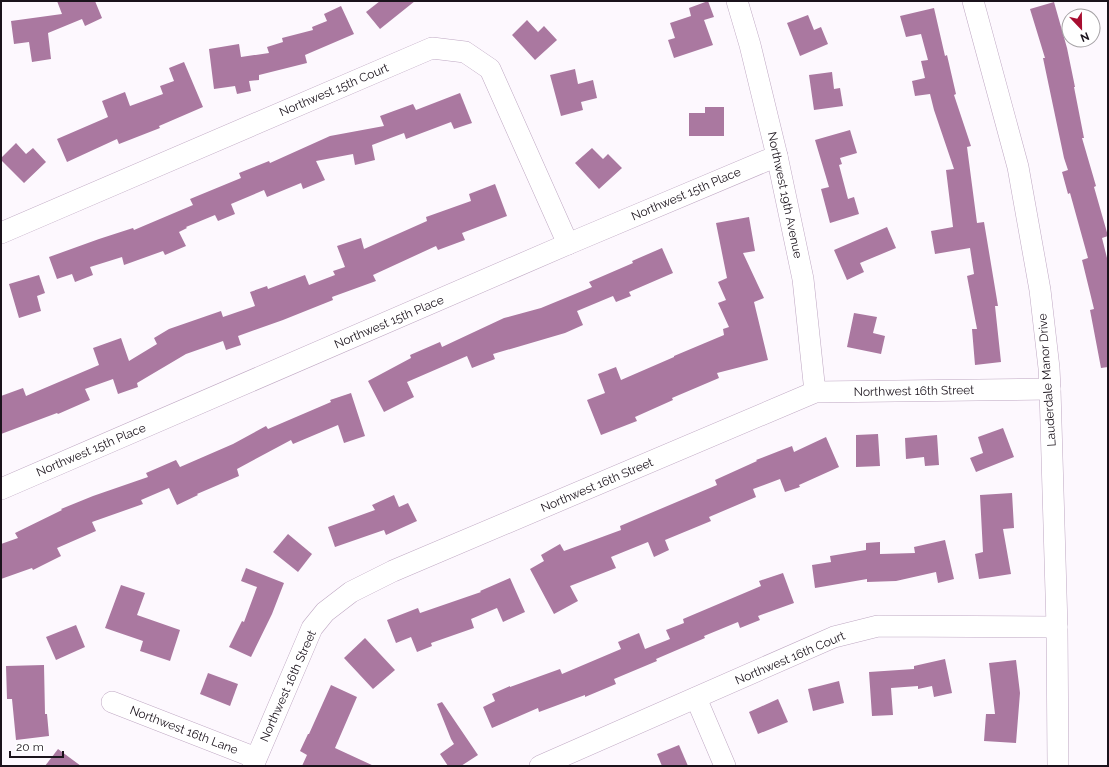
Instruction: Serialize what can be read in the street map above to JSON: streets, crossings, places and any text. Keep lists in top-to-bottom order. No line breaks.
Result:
{"streets":{"street":["Northwest 15th Court","Northwest 15th Place","Northwest 19th Avenue","Lauderdale Manor Drive","Northwest 16th Street","Northwest 16th Court","Northwest 16th Lane"]},"crossings":[["Northwest 15th Court","Northwest 15th Place"],["Northwest 15th Place","Northwest 19th Avenue"],["Northwest 19th Avenue","Northwest 16th Street"],["Lauderdale Manor Drive","Northwest 16th Street"],["Lauderdale Manor Drive","Northwest 16th Court"],["Northwest 16th Street","Northwest 16th Lane"]],"scale_bar":"20 m","north":"bottom"}
